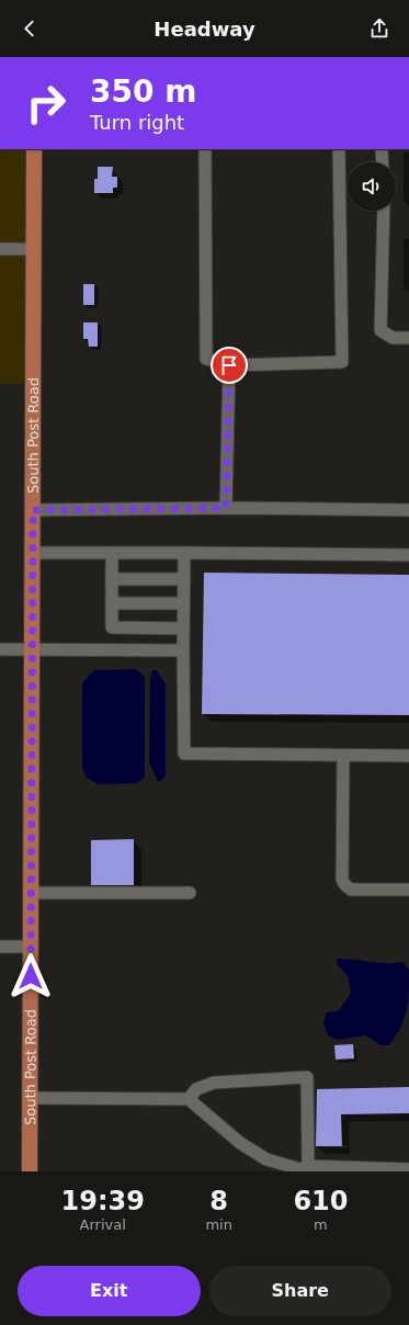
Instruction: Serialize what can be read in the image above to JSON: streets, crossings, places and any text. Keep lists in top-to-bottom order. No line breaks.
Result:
{"streets":{"main road":["South Post Road"]},"page":{"header":"Headway","turn":["350 m","Turn right"],"eta":["19:39","Arrival","8","min","610","m"],"buttons":["Exit","Share"]}}
